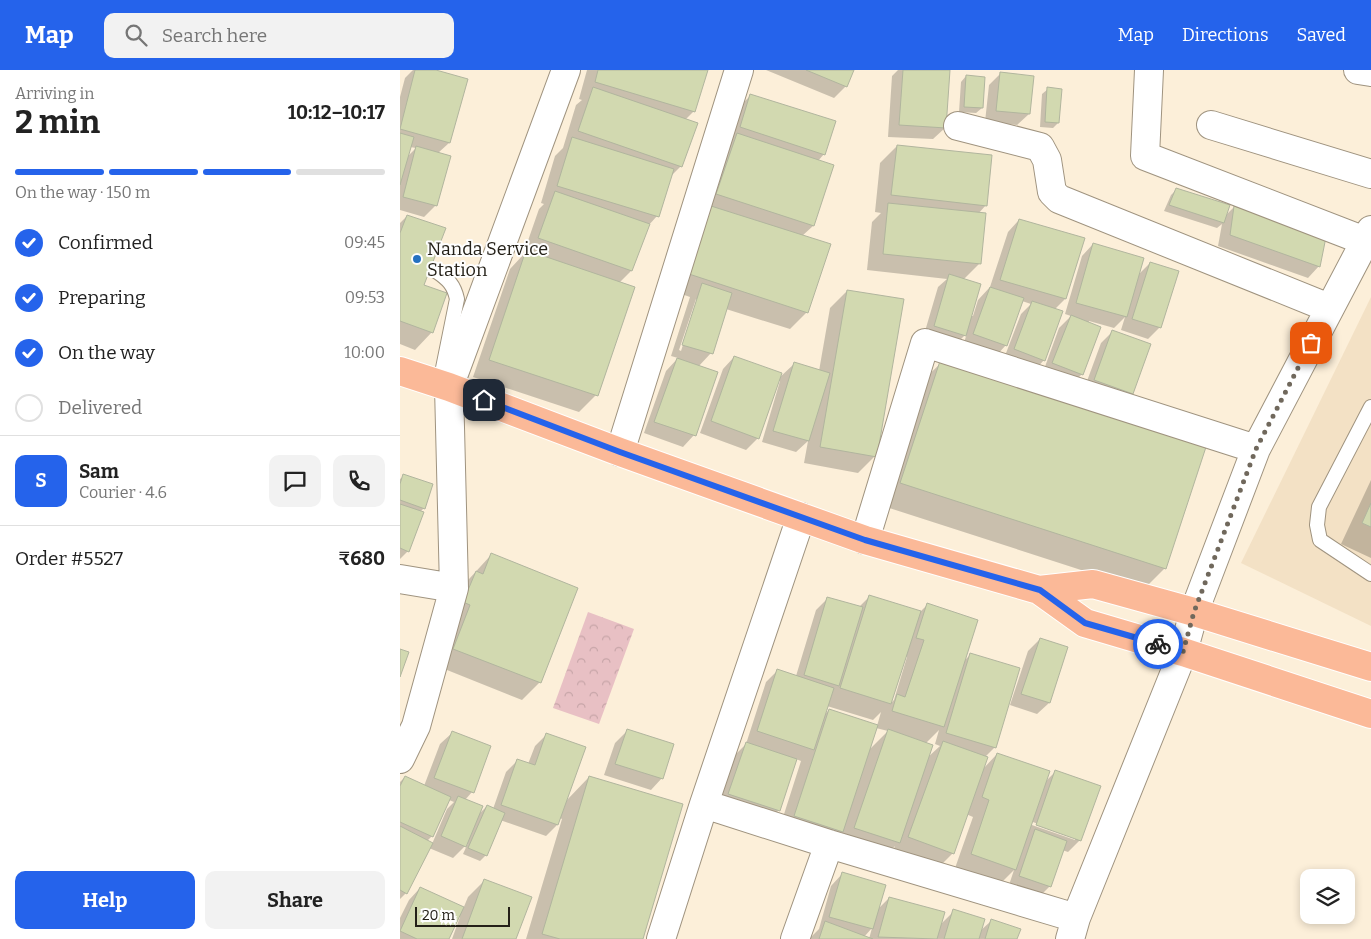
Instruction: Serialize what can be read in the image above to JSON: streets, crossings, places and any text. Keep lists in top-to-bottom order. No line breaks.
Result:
{"places":["Nanda Service Station"],"scale_bar":"20 m","page":{"header":"Map","search":"Search here","nav":["Map","Directions","Saved"],"heading":["2 min","Arriving in","10:12–10:17"],"panel":["Sam","Courier · 4.6","Order #5527","₹680"],"bar":"On the way · 150 m","list":[["Confirmed","09:45"],["Preparing","09:53"],["On the way","10:00"],"Delivered"],"round":"S","buttons":["Help","Share"],"scale":"20 m"}}
